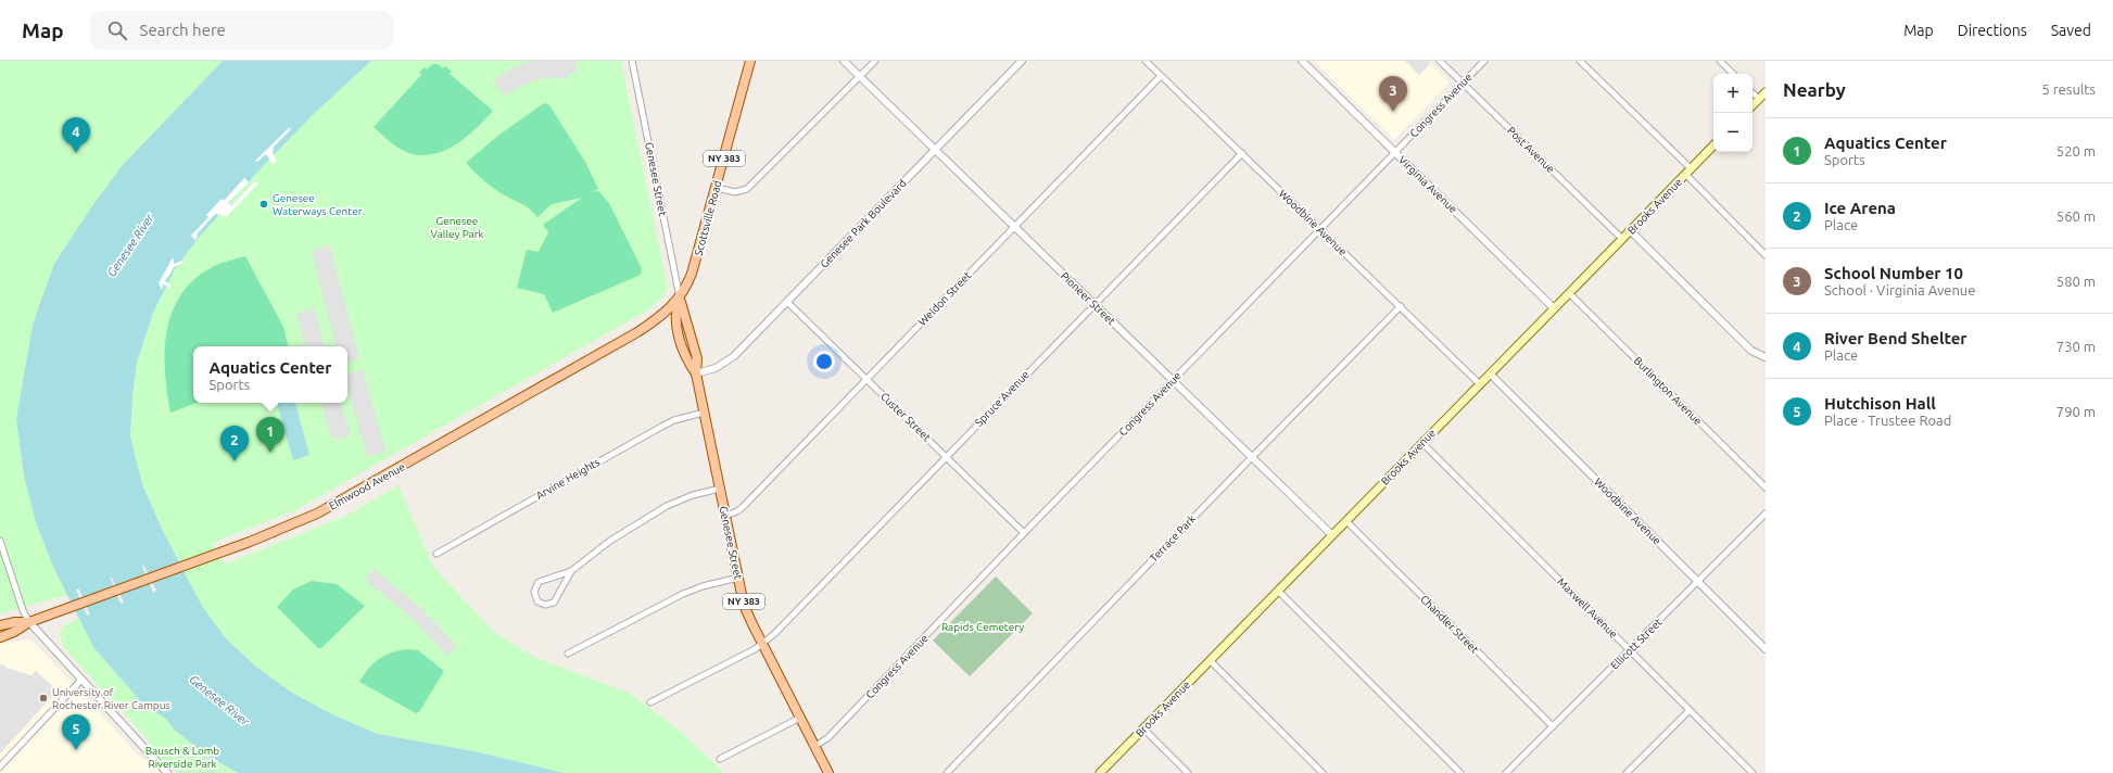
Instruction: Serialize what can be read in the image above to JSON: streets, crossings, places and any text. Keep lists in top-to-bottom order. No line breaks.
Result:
{"streets":{"main road":["NY 383","Genesee Street","Brooks Avenue","Scottsville Road","Elmwood Avenue"],"street":["Congress Avenue","Post Avenue","Virginia Avenue","Woodbine Avenue","Genesee Park Boulevard","Weldon Street","Pioneer Street","Burlington Avenue","Spruce Avenue","Custer Street","Arvine Heights","Terrace Park","Maxwell Avenue","Chandler Street","Ellicott Street"]},"crossings":[["Congress Avenue","Post Avenue"],["Congress Avenue","Genesee Street"],["Congress Avenue","Virginia Avenue"],["Congress Avenue","Woodbine Avenue"],["Congress Avenue","Pioneer Street"],["Congress Avenue","Custer Street"],["Post Avenue","Brooks Avenue"],["Genesee Street","Scottsville Road"],["Genesee Street","Genesee Park Boulevard"],["Genesee Street","Weldon Street"],["Genesee Street","Spruce Avenue"],["Genesee Street","Arvine Heights"],["Genesee Street","Elmwood Avenue"],["Virginia Avenue","Brooks Avenue"],["Brooks Avenue","Woodbine Avenue"],["Brooks Avenue","Pioneer Street"],["Brooks Avenue","Burlington Avenue"],["Brooks Avenue","Maxwell Avenue"],["Brooks Avenue","Chandler Street"],["Scottsville Road","Elmwood Avenue"],["Woodbine Avenue","Weldon Street"],["Woodbine Avenue","Spruce Avenue"],["Woodbine Avenue","Terrace Park"],["Woodbine Avenue","Ellicott Street"],["Genesee Park Boulevard","Pioneer Street"],["Genesee Park Boulevard","Custer Street"],["Weldon Street","Pioneer Street"],["Weldon Street","Custer Street"],["Pioneer Street","Spruce Avenue"],["Pioneer Street","Terrace Park"],["Spruce Avenue","Custer Street"],["Maxwell Avenue","Ellicott Street"],["Chandler Street","Ellicott Street"]],"water":["Genesee River"],"parks":["Genesee Valley Park","Rapids Cemetery","Bausch & Lomb Riverside Park"],"places":["Genesee Waterways Center","University of Rochester River Campus"],"page":{"header":"Map","search":"Search here","nav":["Map","Directions","Saved"],"heading":["Nearby","5 results"],"map_buttons":["+","−"],"pins":["3","4","1","2","5"],"list":[{"mark":"1","name":"Aquatics Center","note":"Sports","value":"520 m"},{"mark":"2","name":"Ice Arena","note":"Place","value":"560 m"},{"mark":"3","name":"School Number 10","note":"School · Virginia Avenue","value":"580 m"},{"mark":"4","name":"River Bend Shelter","note":"Place","value":"730 m"},{"mark":"5","name":"Hutchison Hall","note":"Place · Trustee Road","value":"790 m"}],"popup":["Aquatics Center","Sports"]}}
